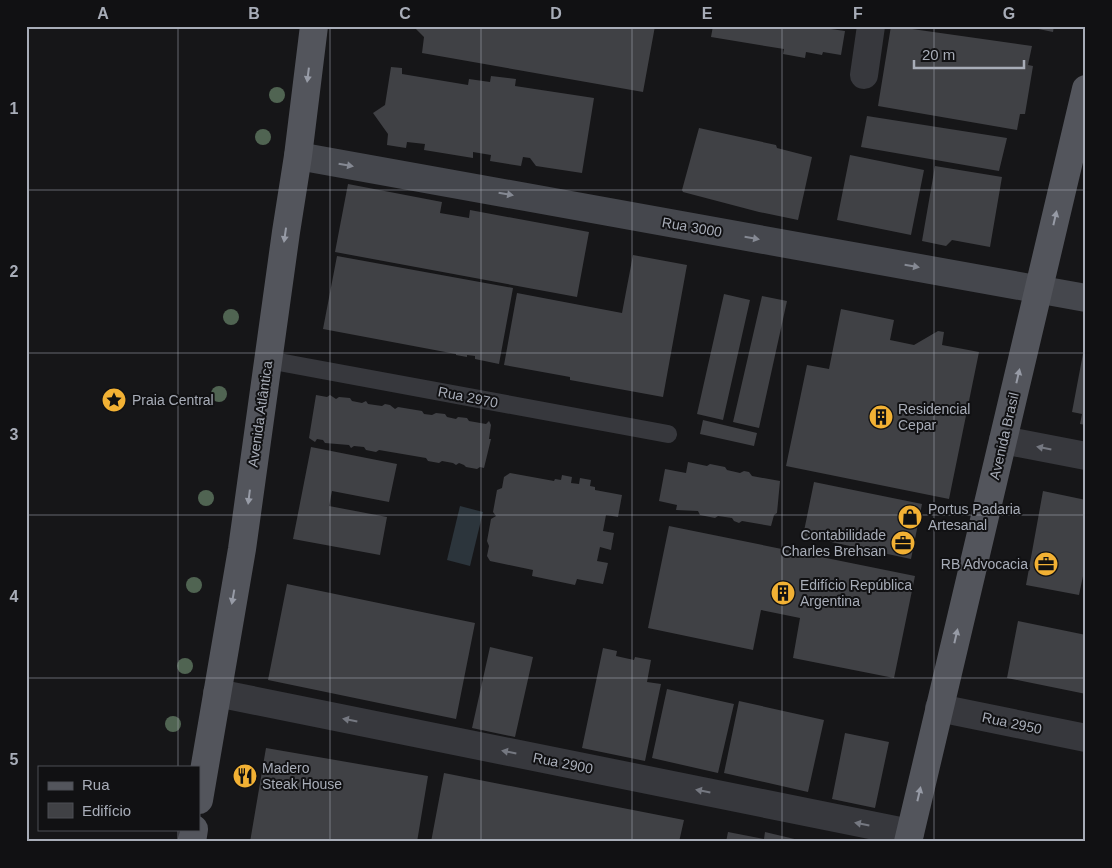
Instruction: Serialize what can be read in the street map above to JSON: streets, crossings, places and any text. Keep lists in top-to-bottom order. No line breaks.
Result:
{"streets":{"main road":["Rua 3000","Avenida Atlântica","Avenida Brasil"],"street":["Rua 2950","Rua 2900"],"lane":["Rua 2970"]},"crossings":[["Rua 3000","Avenida Atlântica"],["Rua 3000","Avenida Brasil"],["Rua 2970","Avenida Atlântica"],["Avenida Atlântica","Rua 2900"],["Avenida Brasil","Rua 2950"],["Avenida Brasil","Rua 2900"]],"one_way":["Rua 3000","Avenida Atlântica","Avenida Brasil","Rua 2900"],"places":{"place":["Praia Central"],"building":["Residencial Cepar","Edifício República Argentina"],"shop":["Portus Padaria Artesanal"],"office":["Contabilidade Charles Brehsan","RB Advocacia"],"restaurant":["Madero Steak House"]},"legend":["Rua","Edifício"],"scale_bar":"20 m","grid":{"columns":["A","B","C","D","E","F","G"],"rows":["1","2","3","4","5"]}}
